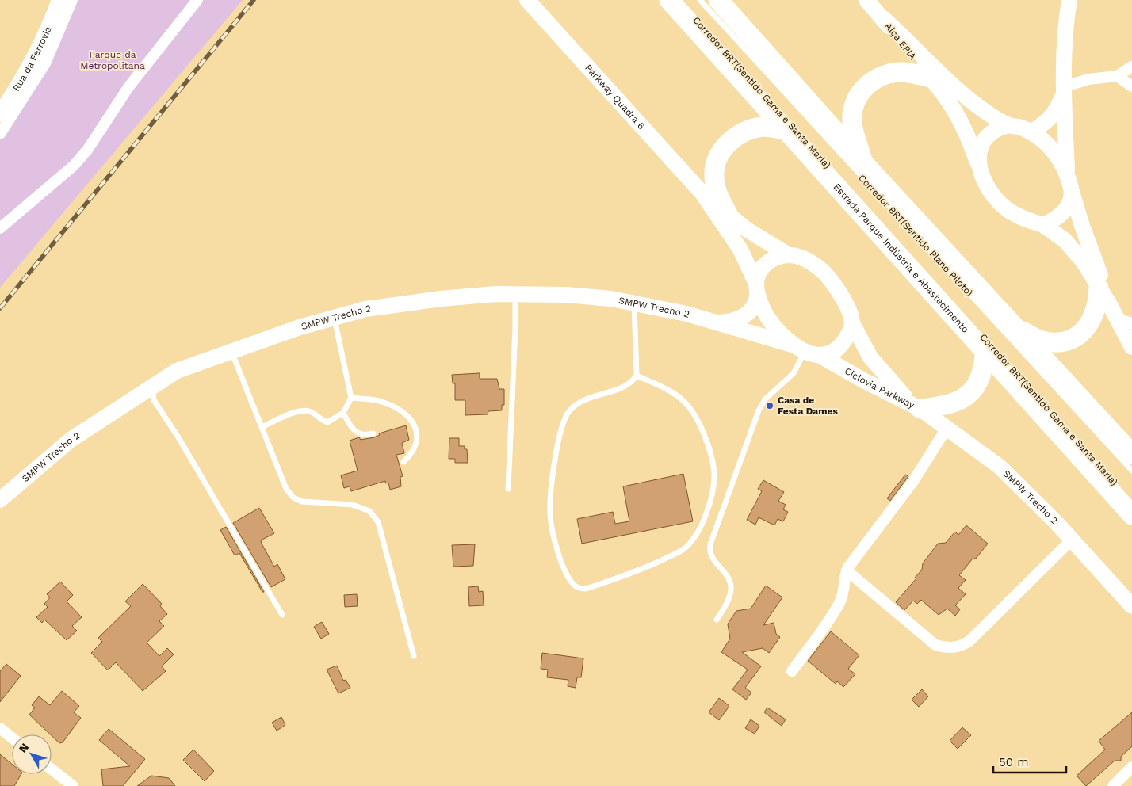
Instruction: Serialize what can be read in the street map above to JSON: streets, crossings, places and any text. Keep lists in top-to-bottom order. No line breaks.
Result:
{"streets":{"highway":["Estrada Parque Indústria e Abastecimento"],"street":["Alça EPIA","Rua da Ferrovia","Parkway Quadra 6","SMPW Trecho 2","Ciclovia Parkway"],"lane":["Corredor BRT(Sentido Plano Piloto)"]},"crossings":[["Parkway Quadra 6","Ciclovia Parkway"],["SMPW Trecho 2","Ciclovia Parkway"]],"parks":["Parque da Metropolitana"],"places":["Casa de Festa Dames"],"scale_bar":"50 m","north":"top left"}
